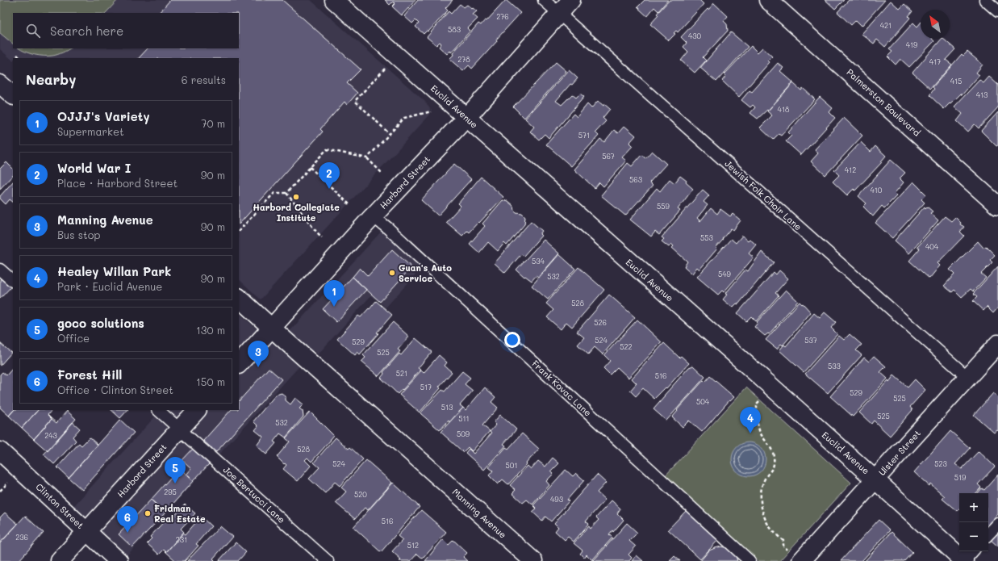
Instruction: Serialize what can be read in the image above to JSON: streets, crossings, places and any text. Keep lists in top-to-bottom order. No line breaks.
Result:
{"streets":{"street":["Palmerston Boulevard","Euclid Avenue","Harbord Street","Ulster Street","Clinton Street","Manning Avenue"],"lane":["Jewish Folk Choir Lane","Frank Kovac Lane","Joe Bertucci Lane"]},"crossings":[["Euclid Avenue","Harbord Street"],["Euclid Avenue","Ulster Street"],["Harbord Street","Jewish Folk Choir Lane"],["Harbord Street","Frank Kovac Lane"],["Harbord Street","Joe Bertucci Lane"],["Harbord Street","Clinton Street"],["Harbord Street","Manning Avenue"],["Jewish Folk Choir Lane","Ulster Street"]],"places":["Harbord Collegiate Institute","Guan's Auto Service","Fridman Real Estate"],"house_numbers":["276","421","583","430","419","278","417","415","413","418","571","567","412","563","410","559","553","404","534","549","532","528","526","524","537","529","522","525","533","521","516","517","529","525","504","513","525","511","532","509","243","528","524","523","501","519","295","520","493","516","236","231","512"],"north":"top left","page":{"search":"Search here","heading":["Nearby","6 results"],"list":[{"mark":"1","name":"OJJJ's Variety","note":"Supermarket","value":"70 m"},{"mark":"2","name":"World War I","note":"Place · Harbord Street","value":"90 m"},{"mark":"3","name":"Manning Avenue","note":"Bus stop","value":"90 m"},{"mark":"4","name":"Healey Willan Park","note":"Park · Euclid Avenue","value":"90 m"},{"mark":"5","name":"goco solutions","note":"Office","value":"130 m"},{"mark":"6","name":"Forest Hill","note":"Office · Clinton Street","value":"150 m"}],"pins":["2","1","3","4","5","6"],"map_buttons":["+","−"]}}
